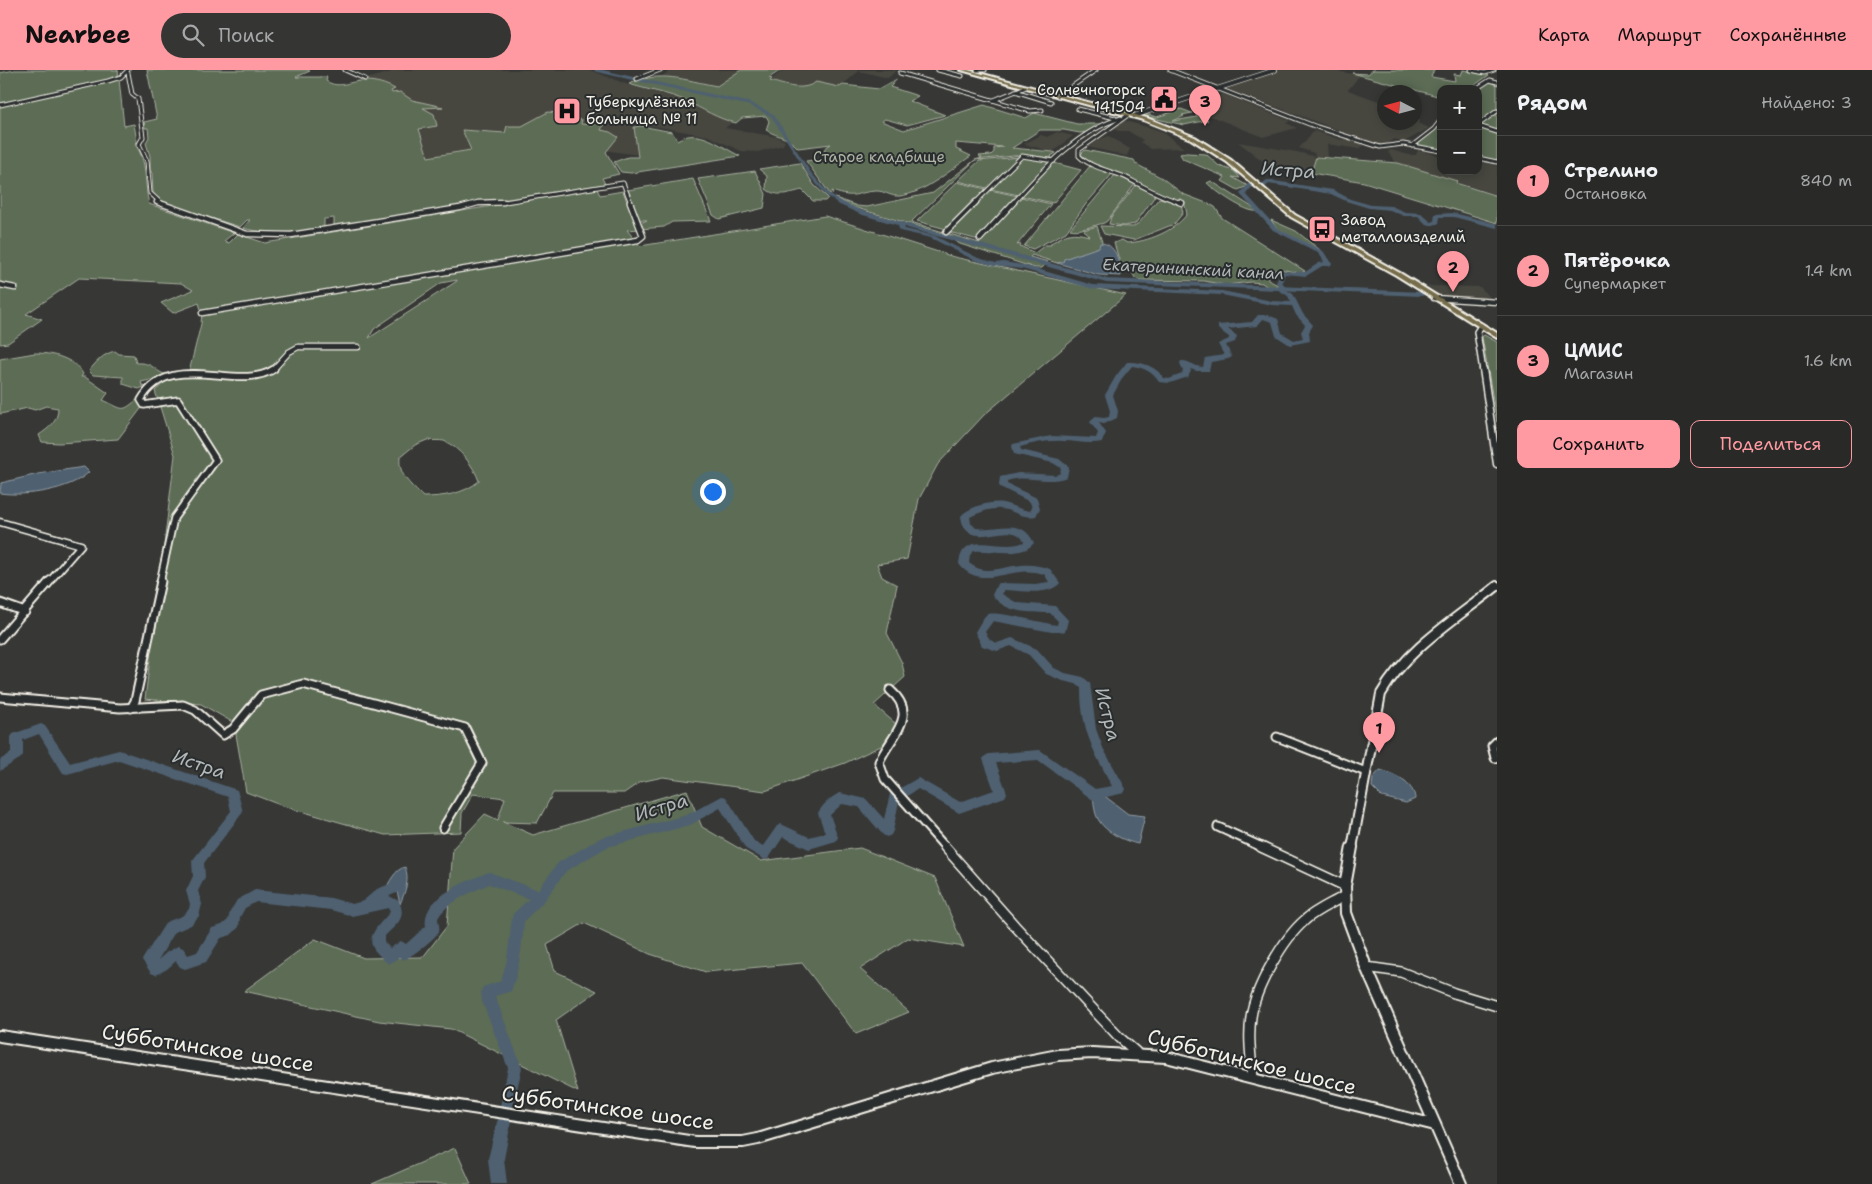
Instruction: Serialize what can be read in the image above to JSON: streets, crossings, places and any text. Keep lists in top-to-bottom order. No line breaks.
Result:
{"streets":{"street":["Субботинское шоссе"]},"water":["Истра","Екатерининский канал"],"parks":["Старое кладбище"],"places":{"public building":["Солнечногорск 141504"],"hospital":["Туберкулёзная больница № 11"],"bus stop":["Завод металлоизделий"]},"north":"left","page":{"header":"Nearbee","search":"Поиск","nav":["Карта","Маршрут","Сохранённые"],"heading":["Рядом","Найдено: 3"],"map_buttons":["+","−"],"pins":["3","2","1"],"list":[{"mark":"1","name":"Стрелино","note":"Остановка","value":"840 m"},{"mark":"2","name":"Пятёрочка","note":"Супермаркет","value":"1.4 km"},{"mark":"3","name":"ЦМИС","note":"Магазин","value":"1.6 km"}],"buttons":["Сохранить","Поделиться"]}}
